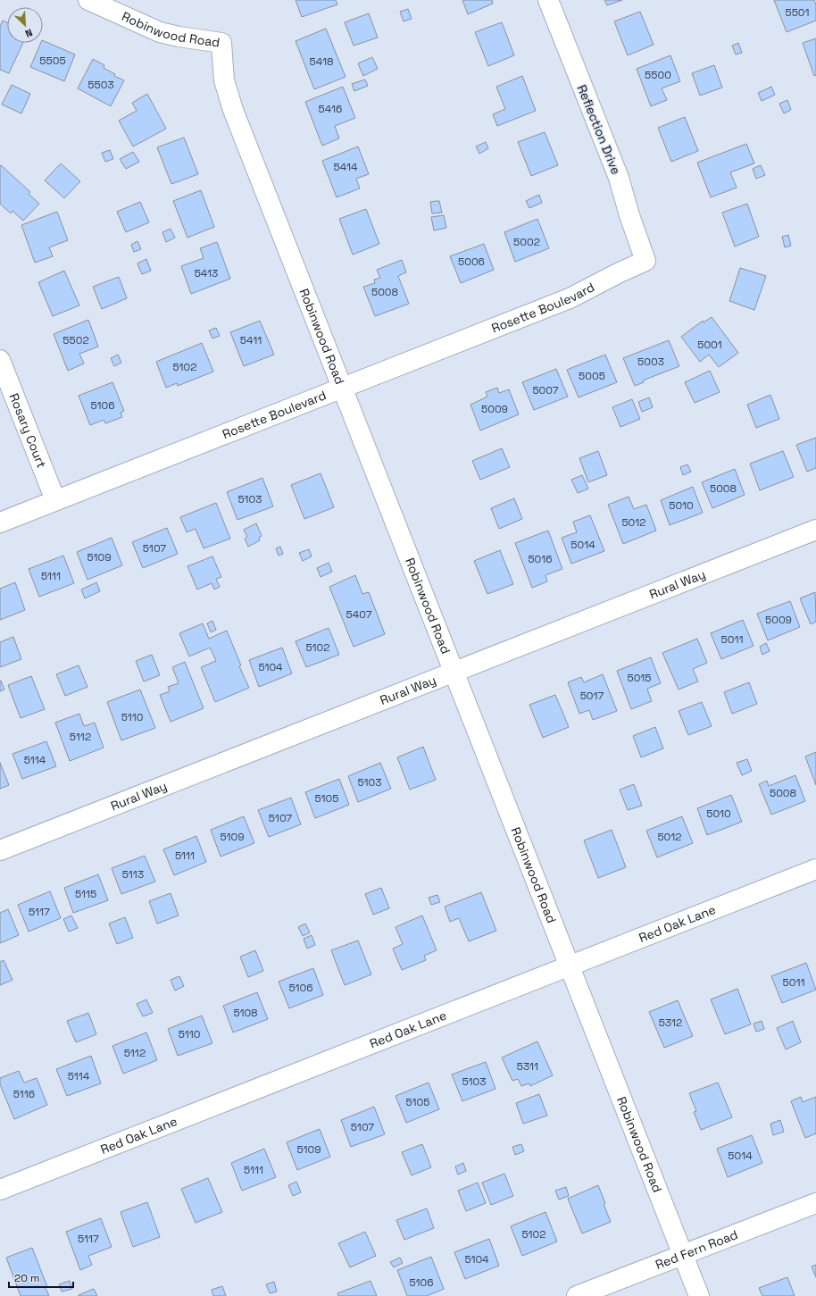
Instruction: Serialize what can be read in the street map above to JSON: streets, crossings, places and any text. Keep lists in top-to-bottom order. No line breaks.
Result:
{"streets":{"street":["Robinwood Road","Reflection Drive","Rosette Boulevard","Rosary Court","Rural Way","Red Oak Lane","Red Fern Road"]},"crossings":[["Robinwood Road","Rosette Boulevard"],["Robinwood Road","Rural Way"],["Robinwood Road","Red Oak Lane"],["Robinwood Road","Red Fern Road"],["Reflection Drive","Rosette Boulevard"],["Rosette Boulevard","Rosary Court"]],"house_numbers":["5501","5505","5418","5500","5503","5416","5414","5002","5006","5413","5008","5502","5411","5001","5003","5102","5005","5007","5106","5009","5008","5103","5010","5012","5014","5107","5109","5016","5111","5407","5009","5011","5102","5104","5015","5017","5110","5112","5114","5103","5008","5105","5010","5107","5109","5012","5111","5113","5115","5117","5011","5106","5108","5312","5110","5112","5311","5114","5103","5116","5105","5107","5109","5014","5111","5102","5117","5104","5106"],"scale_bar":"20 m","north":"bottom right"}
